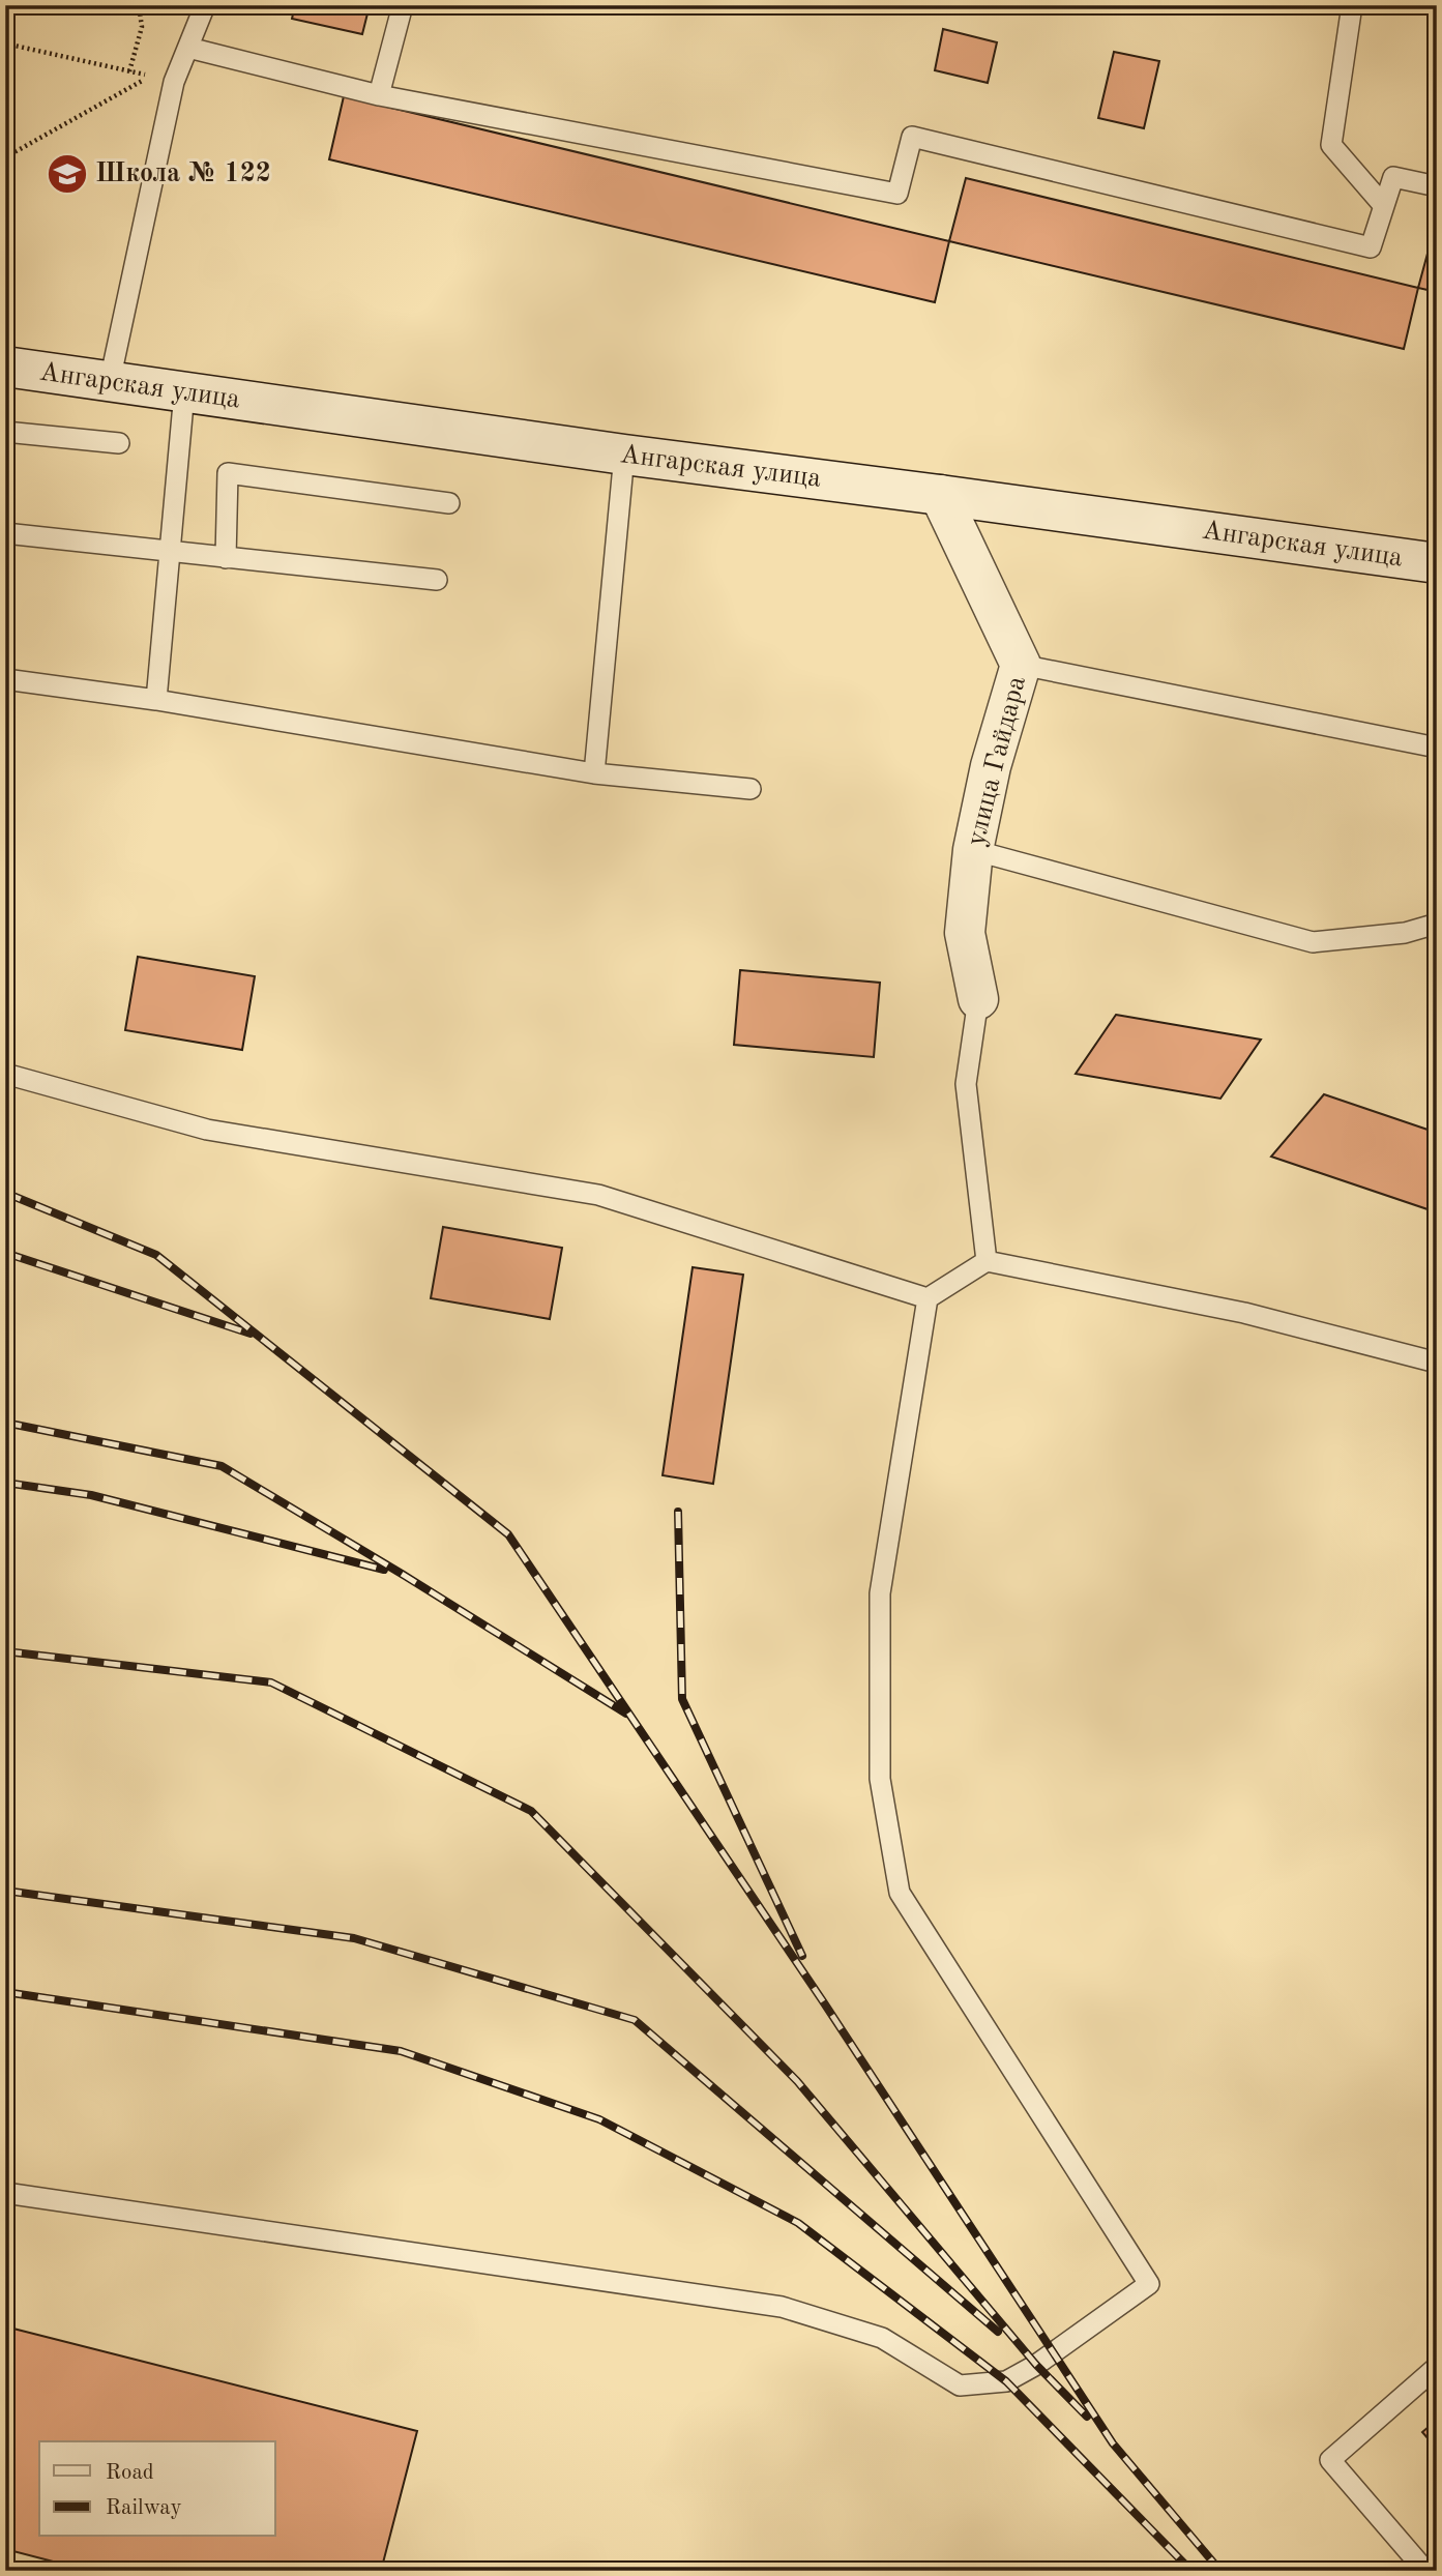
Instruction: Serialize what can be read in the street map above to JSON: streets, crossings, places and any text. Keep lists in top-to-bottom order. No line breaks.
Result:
{"streets":{"street":["Ангарская улица","улица Гайдара"]},"crossings":[["Ангарская улица","улица Гайдара"]],"places":{"school or university":["Школа № 122"]},"legend":["Road","Railway"]}
